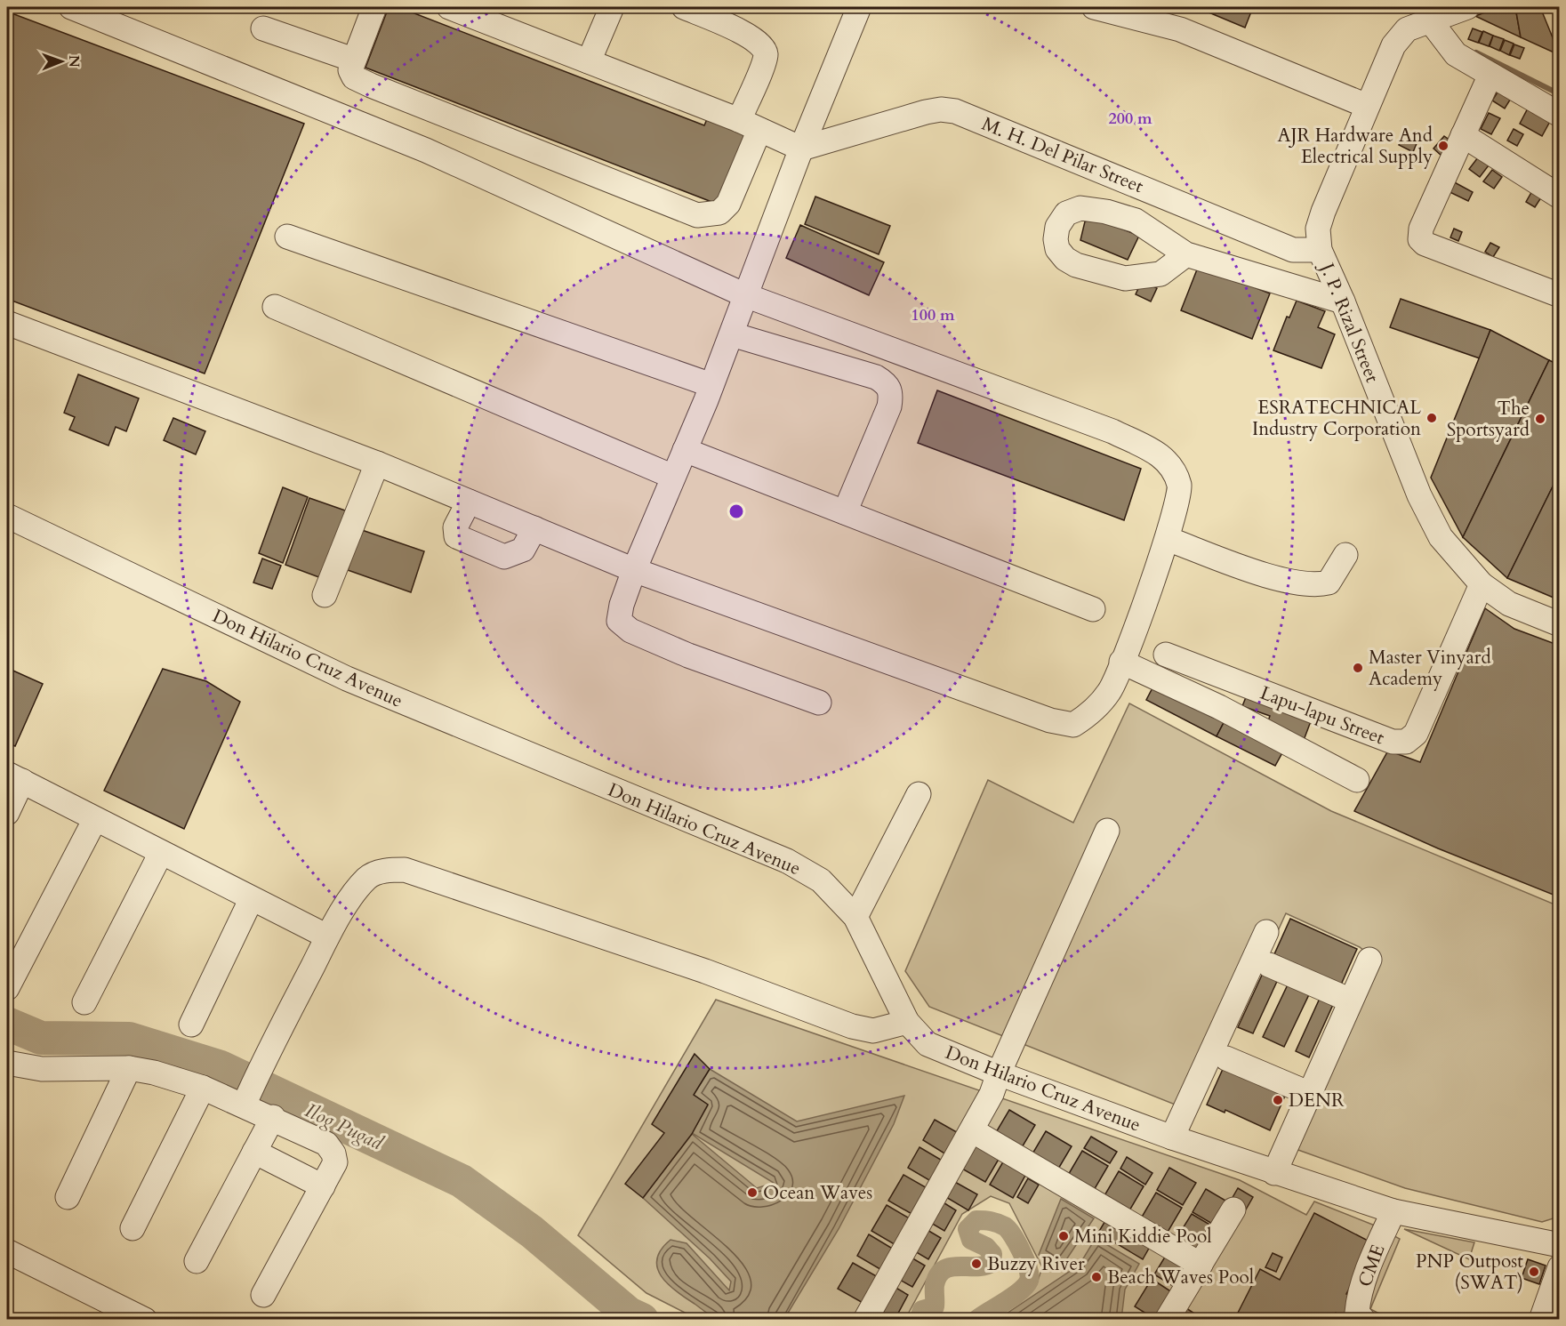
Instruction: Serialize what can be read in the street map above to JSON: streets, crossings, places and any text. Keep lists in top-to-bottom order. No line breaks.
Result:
{"streets":{"street":["M. H. Del Pilar Street","J. P. Rizal Street","Don Hilario Cruz Avenue","Lapu-lapu Street","CME"]},"crossings":[["M. H. Del Pilar Street","J. P. Rizal Street"],["J. P. Rizal Street","Lapu-lapu Street"],["Don Hilario Cruz Avenue","CME"]],"water":["Ilog Pugad"],"places":["AJR Hardware And Electrical Supply","ESRATECHNICAL Industry Corporation","The Sportsyard","Master Vinyard Academy","DENR","Ocean Waves","Mini Kiddie Pool","Buzzy River","PNP Outpost (SWAT)","Beach Waves Pool"],"north":"right","rings":["200 m","100 m"]}
